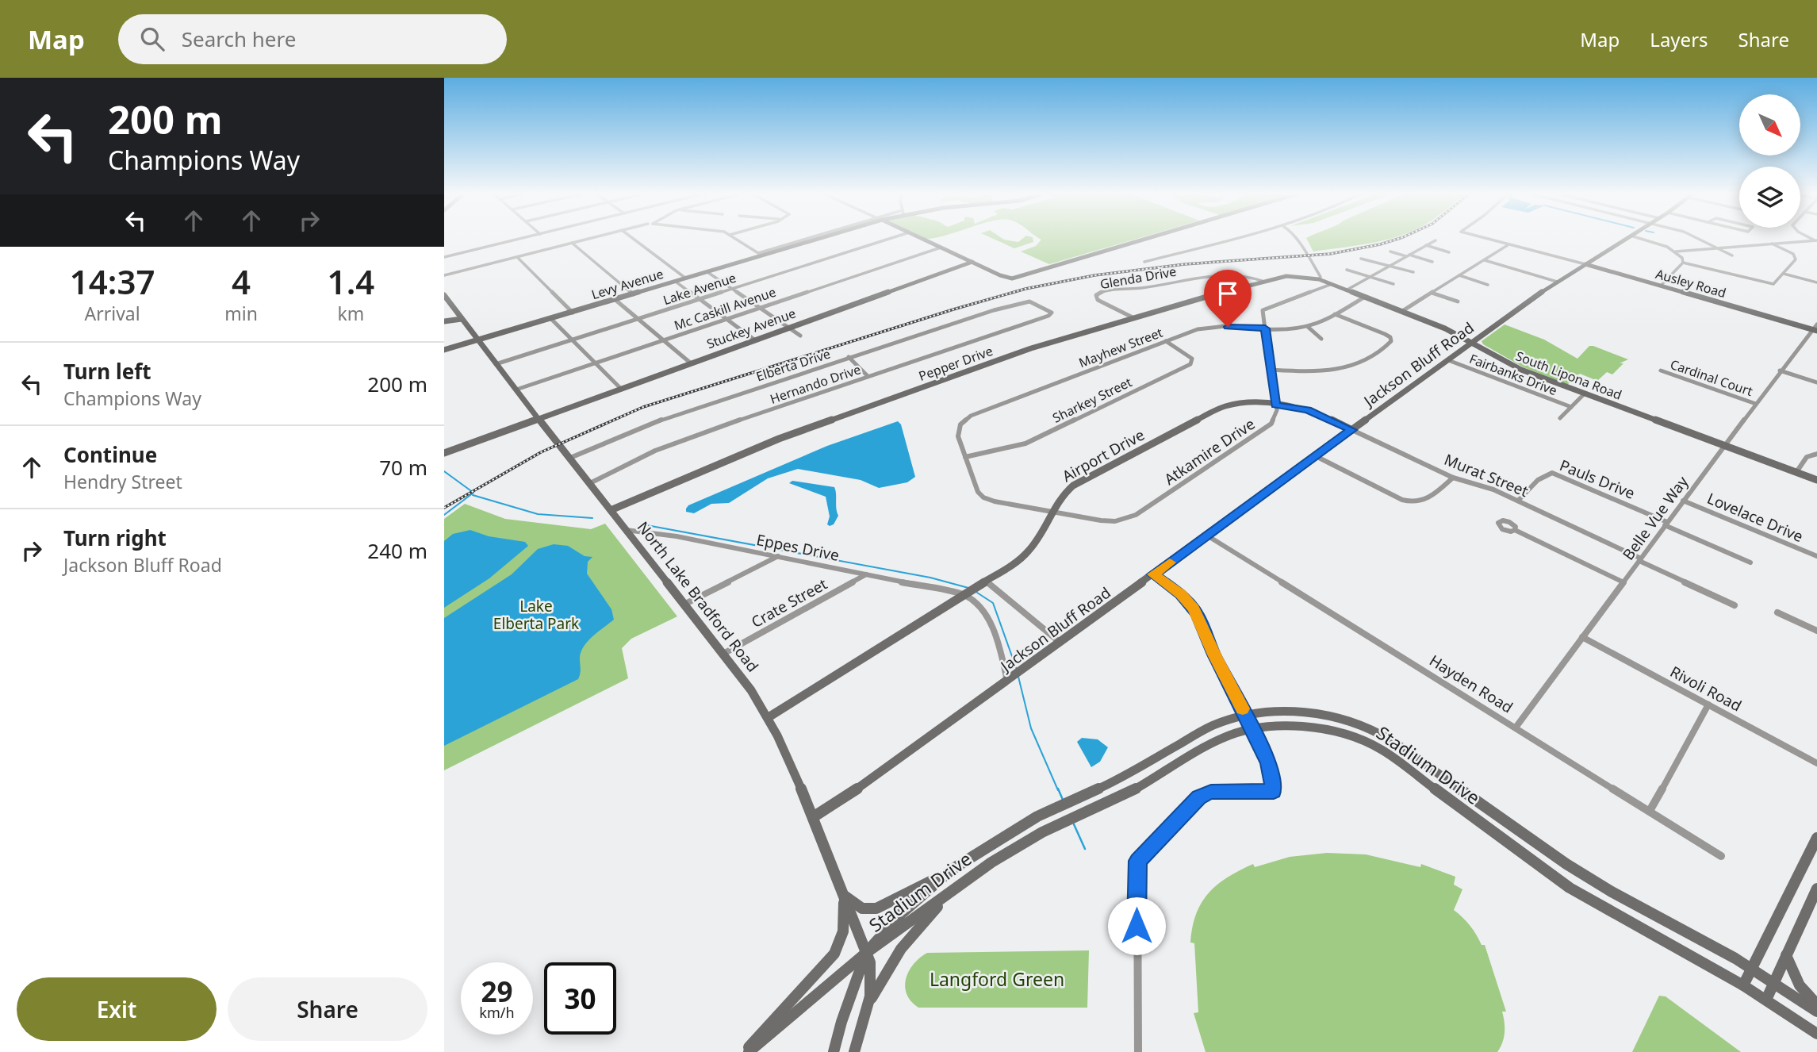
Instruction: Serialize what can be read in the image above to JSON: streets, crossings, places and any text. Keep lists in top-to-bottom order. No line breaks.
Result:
{"streets":{"street":["Glenda Drive","Ausley Road","Levy Avenue","Lake Avenue","Mc Caskill Avenue","Stuckey Avenue","Mayhew Street","Pepper Drive","Jackson Bluff Road","Elberta Drive","Fairbanks Drive","South Lipona Road","Cardinal Court","Hernando Drive","Sharkey Street","Atkamire Drive","Airport Drive","Murat Street","Pauls Drive","Lovelace Drive","Belle Vue Way","Eppes Drive","North Lake Bradford Road","Crate Street","Hayden Road","Rivoli Road","Stadium Drive"]},"crossings":[["Glenda Drive","Pepper Drive"],["Ausley Road","Jackson Bluff Road"],["Ausley Road","Belle Vue Way"],["Levy Avenue","North Lake Bradford Road"],["Lake Avenue","North Lake Bradford Road"],["Mc Caskill Avenue","North Lake Bradford Road"],["Stuckey Avenue","North Lake Bradford Road"],["Mayhew Street","South Lipona Road"],["Mayhew Street","Sharkey Street"],["Mayhew Street","Atkamire Drive"],["Pepper Drive","South Lipona Road"],["Pepper Drive","North Lake Bradford Road"],["Jackson Bluff Road","Fairbanks Drive"],["Jackson Bluff Road","South Lipona Road"],["Jackson Bluff Road","Airport Drive"],["Jackson Bluff Road","Murat Street"],["Jackson Bluff Road","North Lake Bradford Road"],["Jackson Bluff Road","Hayden Road"],["Elberta Drive","Hernando Drive"],["Elberta Drive","North Lake Bradford Road"],["South Lipona Road","Belle Vue Way"],["Cardinal Court","Belle Vue Way"],["Hernando Drive","North Lake Bradford Road"],["Atkamire Drive","Airport Drive"],["Airport Drive","Murat Street"],["Airport Drive","Eppes Drive"],["Airport Drive","North Lake Bradford Road"],["Murat Street","Pauls Drive"],["Murat Street","Belle Vue Way"],["Pauls Drive","Belle Vue Way"],["Lovelace Drive","Belle Vue Way"],["Belle Vue Way","Hayden Road"],["Belle Vue Way","Rivoli Road"],["Eppes Drive","North Lake Bradford Road"],["Eppes Drive","Crate Street"],["North Lake Bradford Road","Crate Street"],["North Lake Bradford Road","Stadium Drive"]],"parks":["Lake Elberta Park","Langford Green"],"north":"bottom right","page":{"header":"Map","search":"Search here","nav":["Map","Layers","Share"],"turn":["200 m","Champions Way"],"eta":["14:37","Arrival","4","min","1.4","km"],"list":[{"name":"Turn left","note":"Champions Way","value":"200 m"},{"name":"Continue","note":"Hendry Street","value":"70 m"},{"name":"Turn right","note":"Jackson Bluff Road","value":"240 m"}],"speed":"29 km/h","limit":"30","buttons":["Exit","Share"]}}
